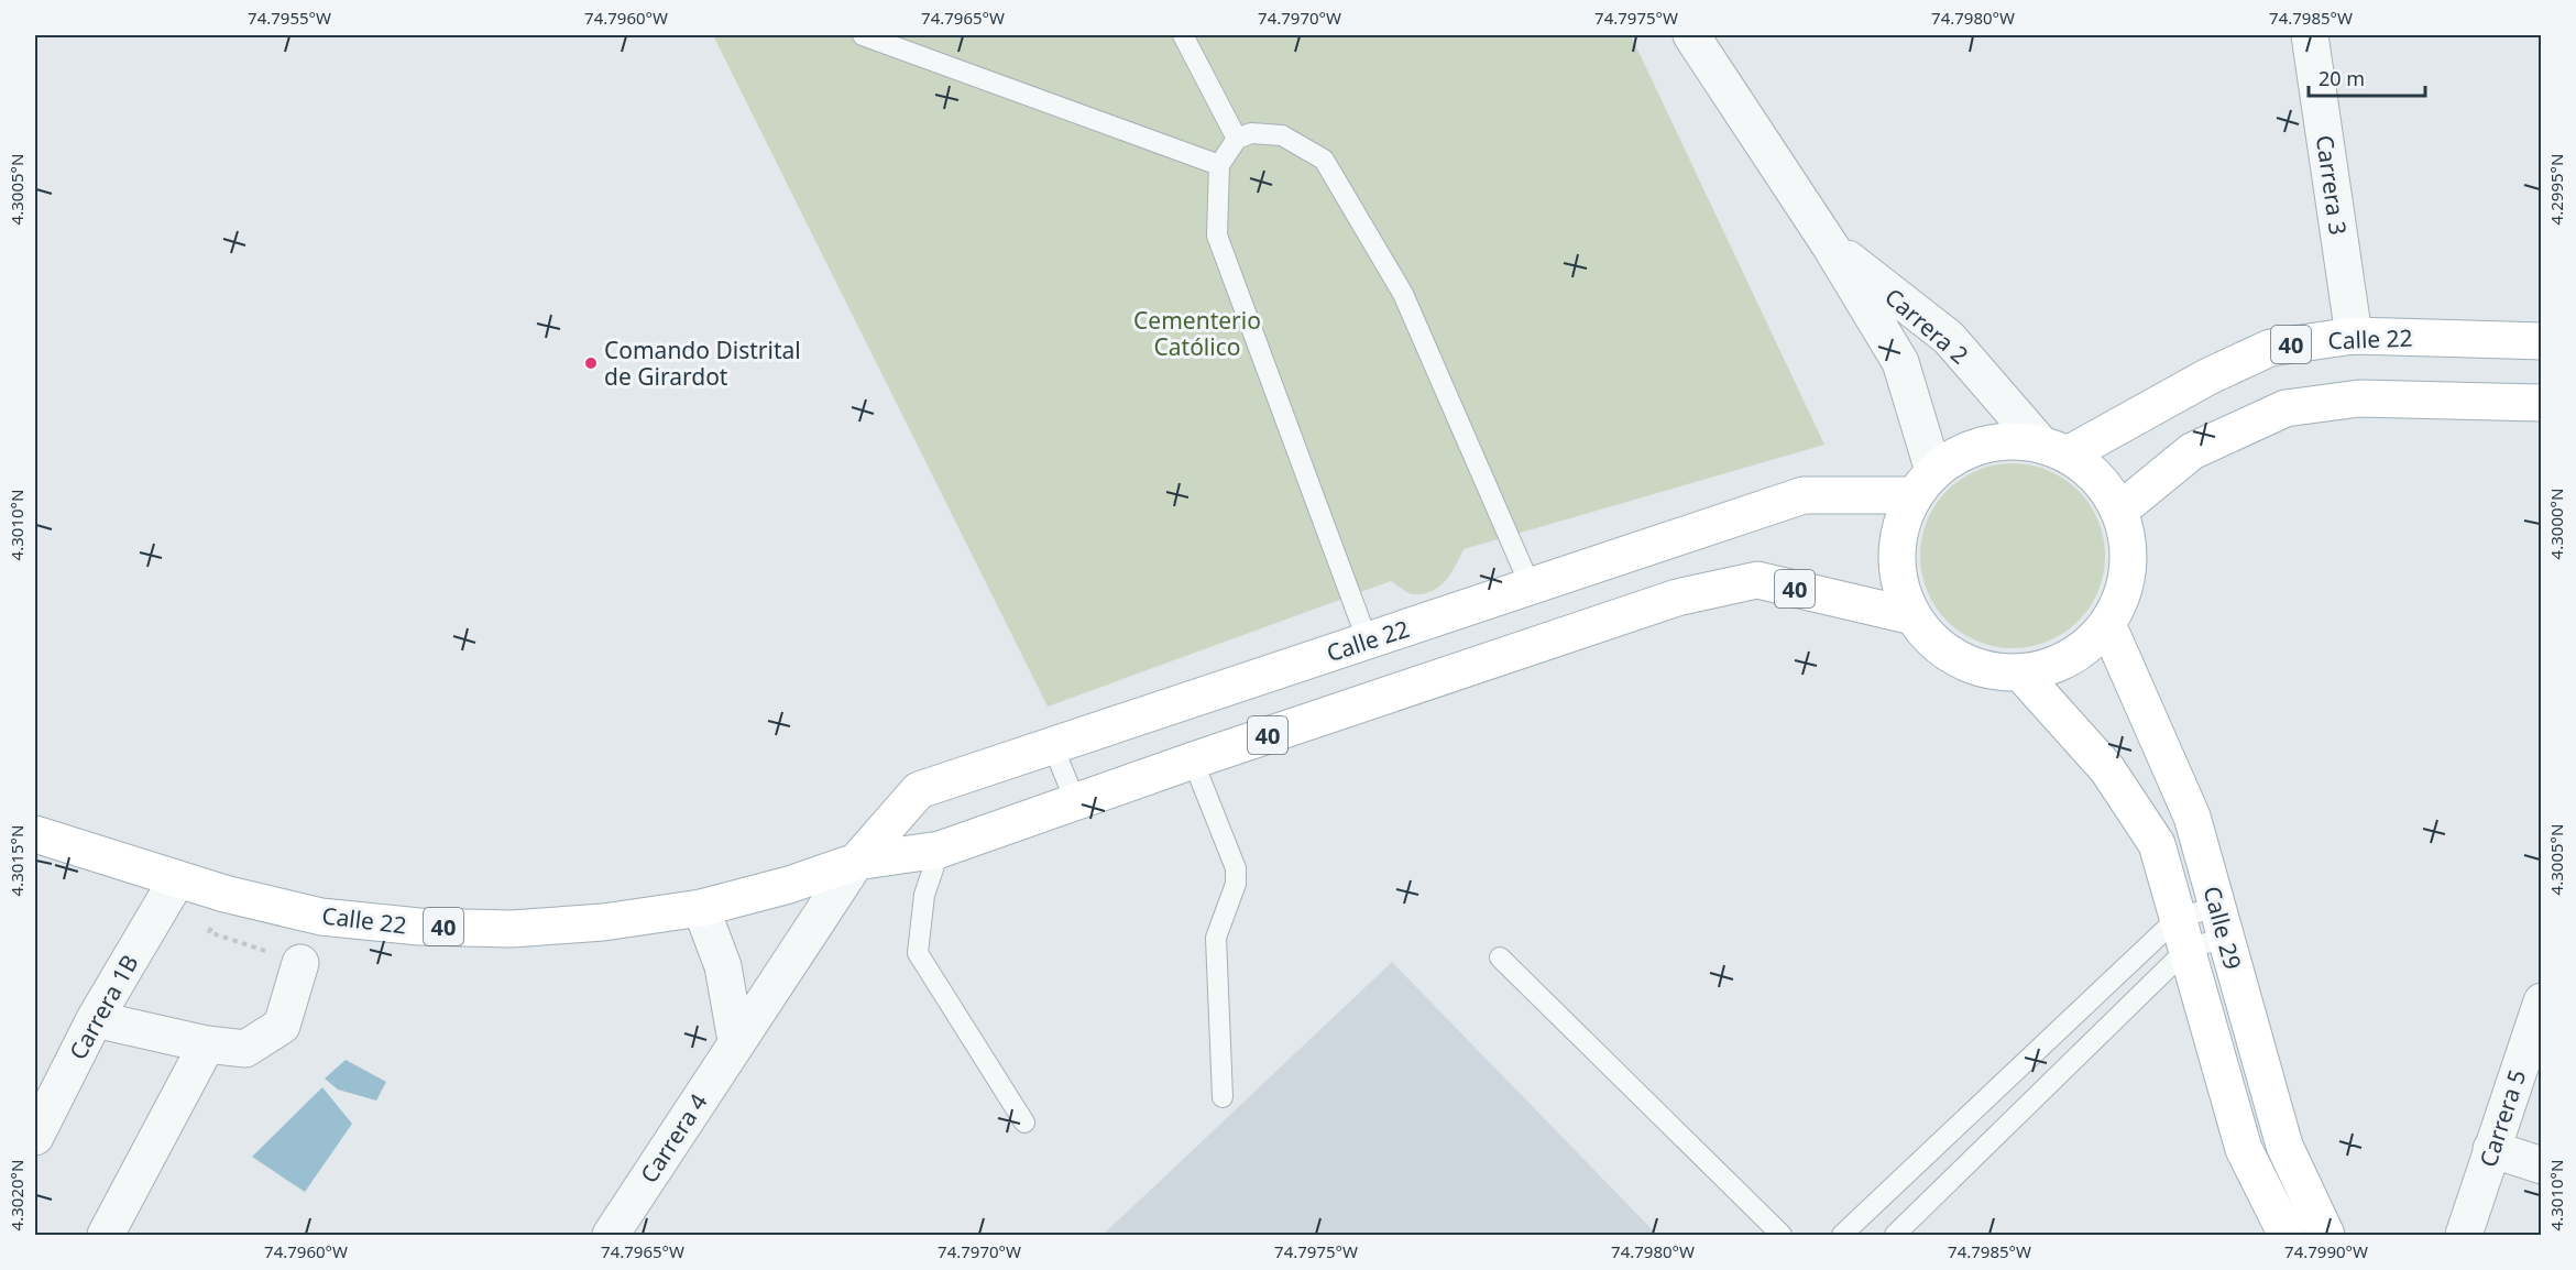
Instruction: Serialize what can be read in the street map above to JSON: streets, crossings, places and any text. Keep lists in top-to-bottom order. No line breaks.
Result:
{"streets":{"main road":["Calle 22","40","Calle 29"],"street":["Carrera 3","Carrera 2","Carrera 1B","Carrera 5","Carrera 4"]},"crossings":[["Carrera 3","Calle 22"],["Carrera 2","Calle 22"],["Carrera 2","Calle 29"],["Calle 22","Calle 29"],["Calle 22","Carrera 1B"],["Calle 22","Carrera 4"]],"parks":["Cementerio Católico"],"places":["Comando Distrital de Girardot"],"scale_bar":"20 m","coordinates":["74.7955°W","74.7960°W","74.7965°W","74.7970°W","74.7975°W","74.7980°W","74.7985°W","4.2995°N","4.3005°N","4.3000°N","4.3010°N","4.3015°N","4.3020°N","74.7990°W"]}
